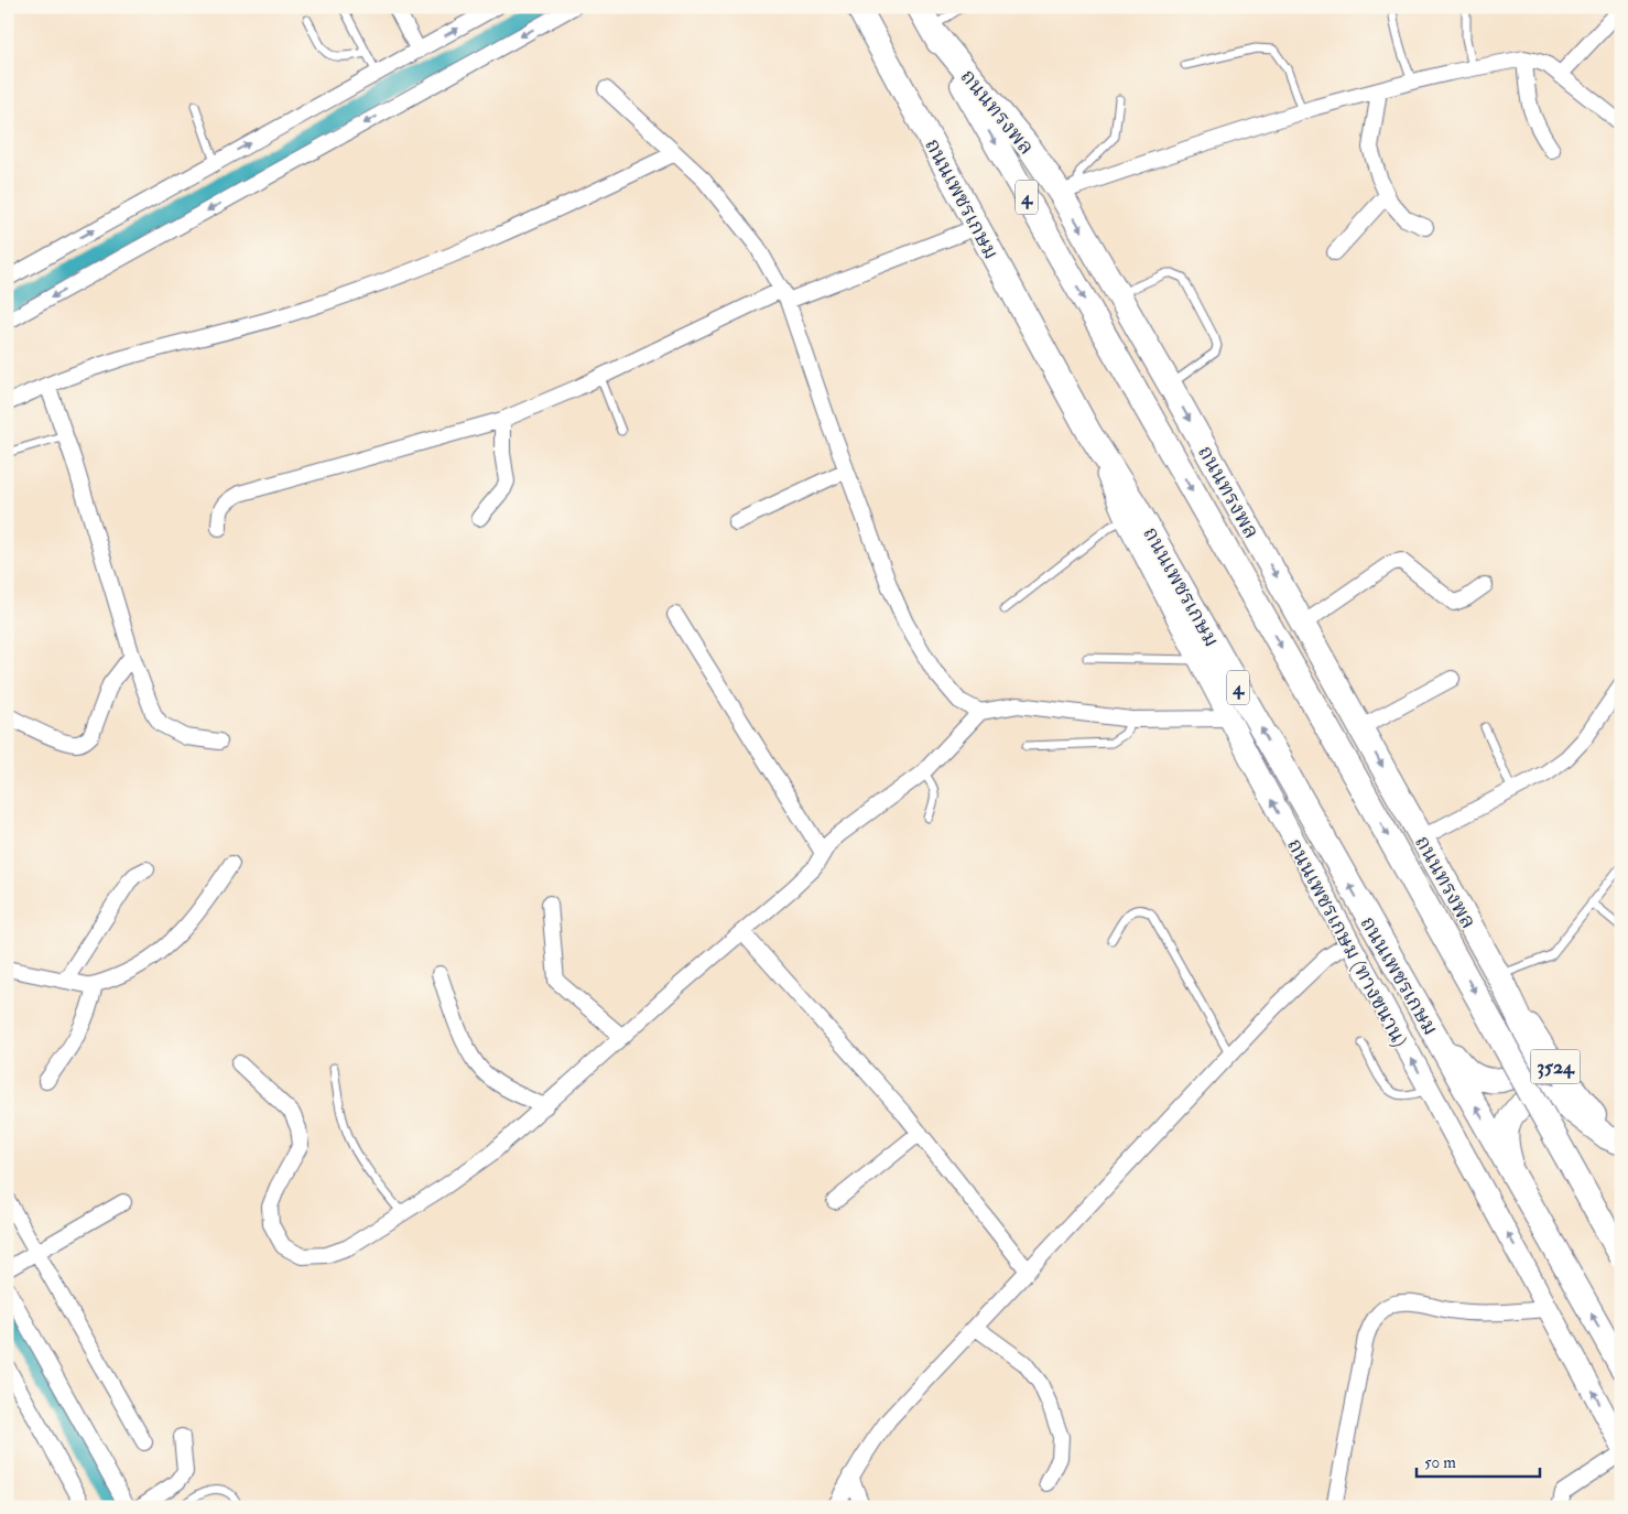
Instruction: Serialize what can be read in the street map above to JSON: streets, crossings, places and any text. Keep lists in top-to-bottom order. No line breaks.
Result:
{"streets":{"highway":["ถนนทรงพล","4","ถนนเพชรเกษม","3524"],"main road":["ถนนเพชรเกษม (ทางขนาน)"]},"crossings":[["ถนนทรงพล","4"],["ถนนเพชรเกษม","ถนนเพชรเกษม (ทางขนาน)"]],"one_way":["ถนนเพชรเกษม (ทางขนาน)"],"scale_bar":"50 m"}
